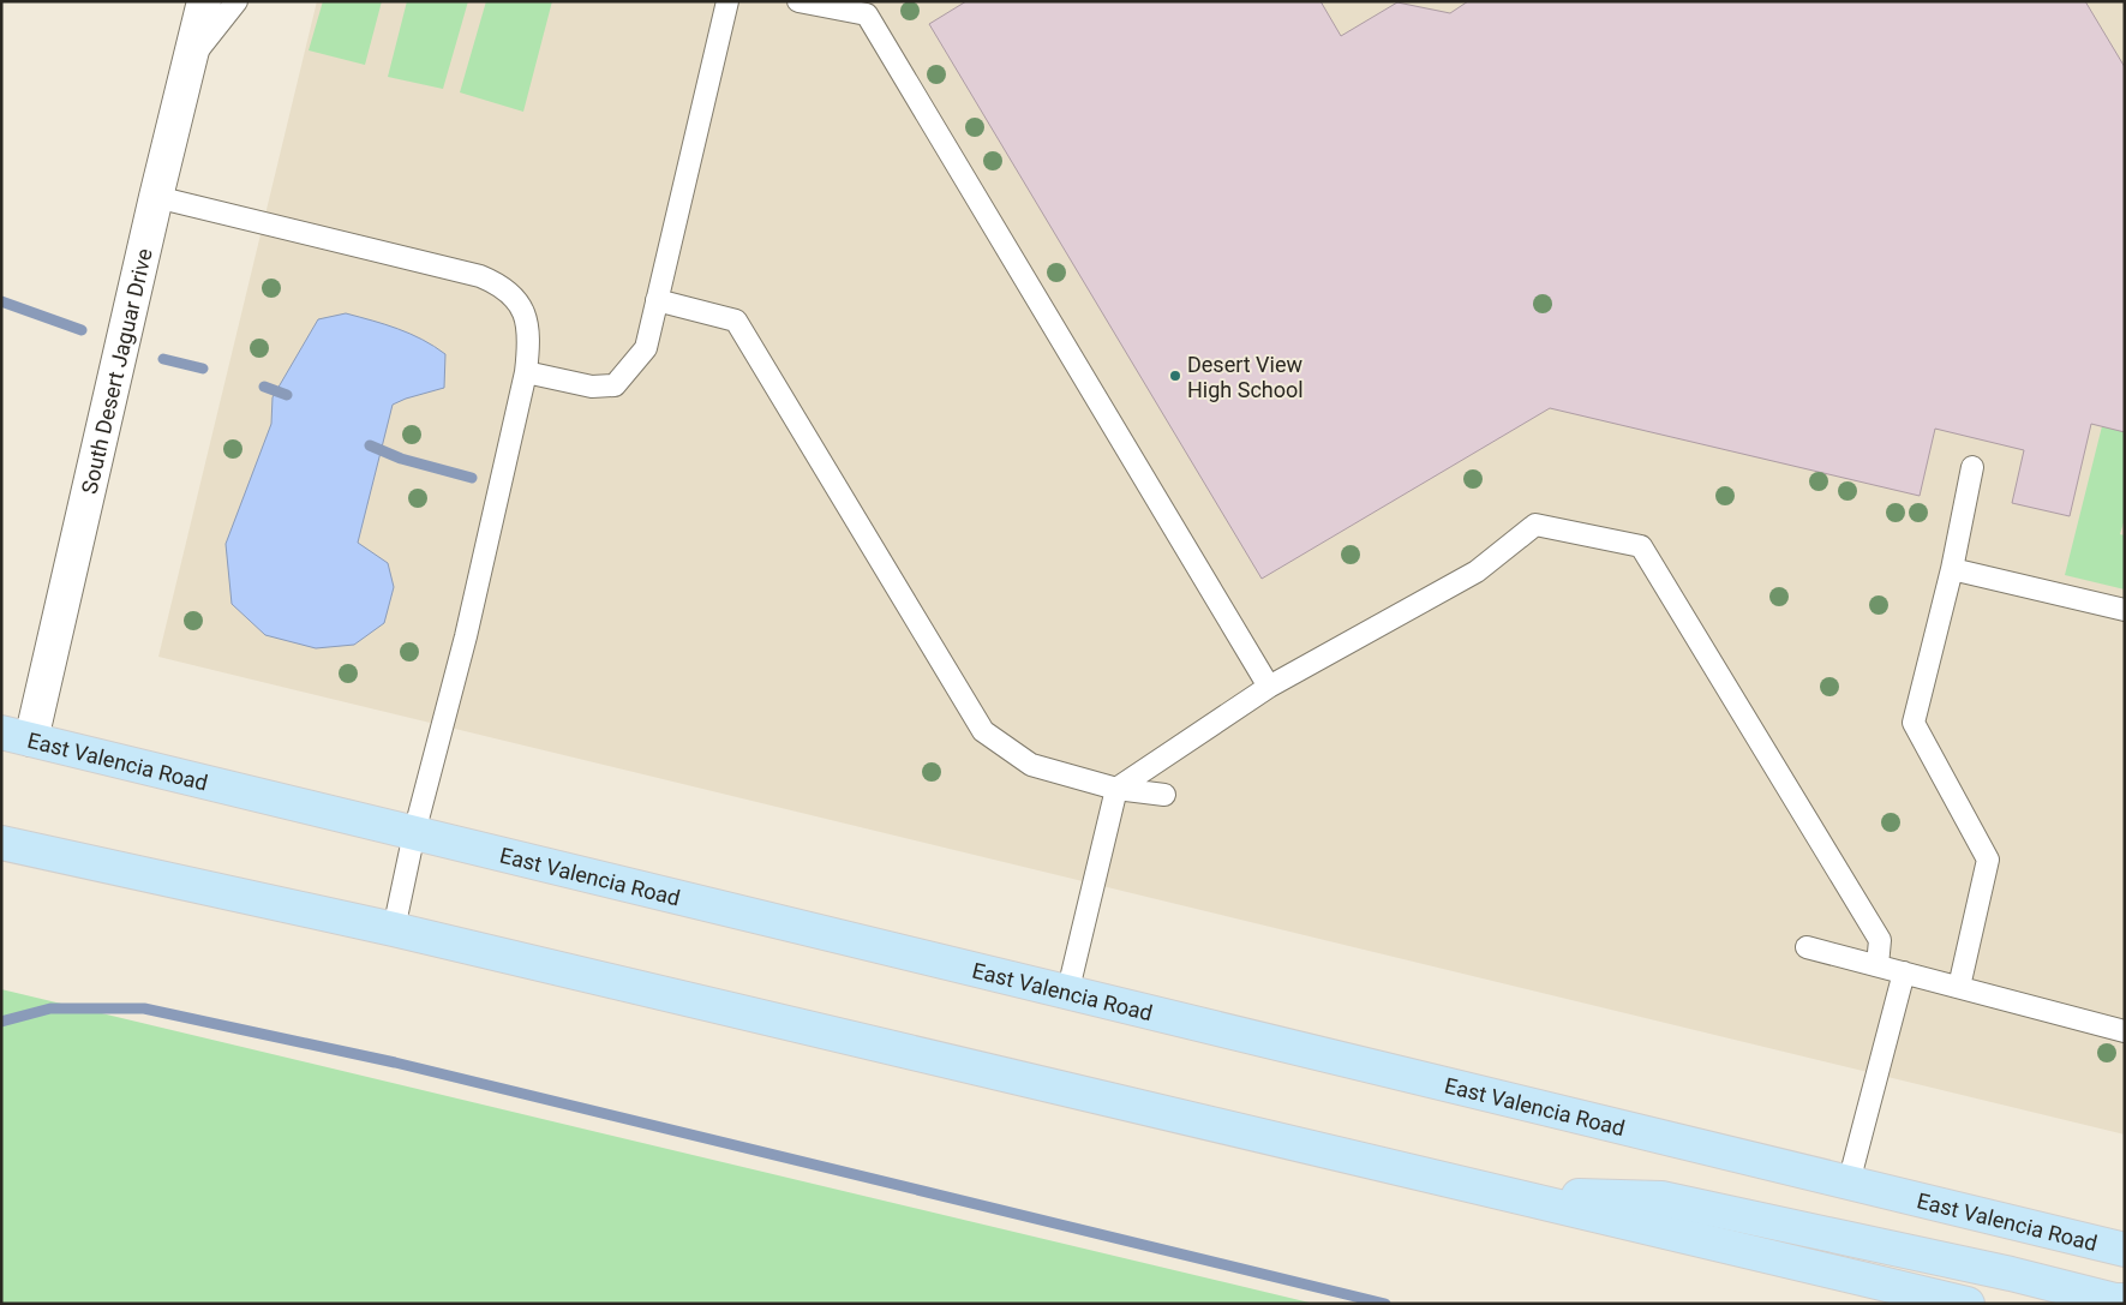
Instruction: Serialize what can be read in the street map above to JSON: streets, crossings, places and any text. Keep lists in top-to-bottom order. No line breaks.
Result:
{"streets":{"main road":["East Valencia Road"],"street":["South Desert Jaguar Drive"]},"crossings":[["South Desert Jaguar Drive","East Valencia Road"]],"places":["Desert View High School"]}
